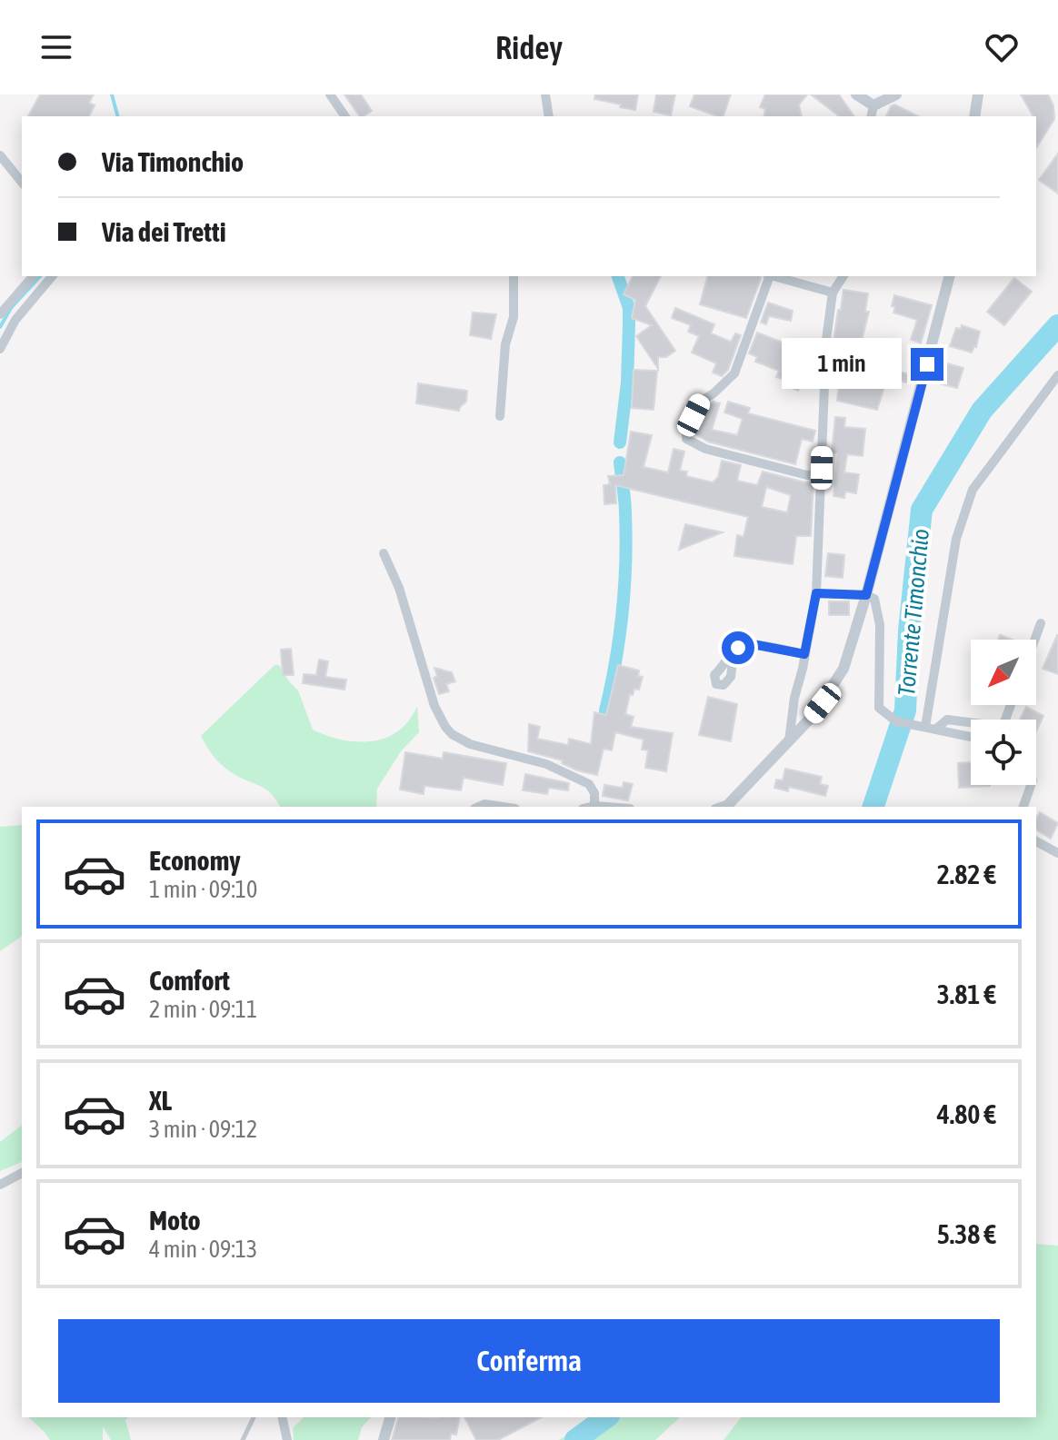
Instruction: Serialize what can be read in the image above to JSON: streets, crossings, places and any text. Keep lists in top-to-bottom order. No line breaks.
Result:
{"water":["Torrente Timonchio"],"north":"bottom left","page":{"header":"Ridey","banner":["Via Timonchio","Via dei Tretti"],"bubble":"1 min","list":[{"name":"Economy","note":"1 min · 09:10","value":"2.82 €"},{"name":"Comfort","note":"2 min · 09:11","value":"3.81 €"},{"name":"XL","note":"3 min · 09:12","value":"4.80 €"},{"name":"Moto","note":"4 min · 09:13","value":"5.38 €"}],"buttons":"Conferma"}}
